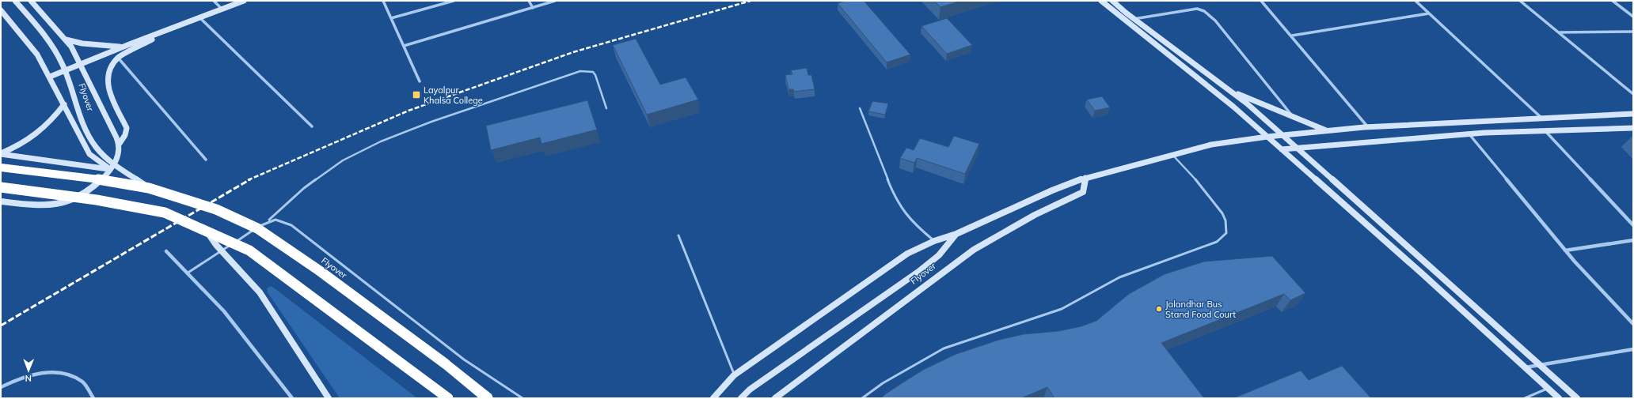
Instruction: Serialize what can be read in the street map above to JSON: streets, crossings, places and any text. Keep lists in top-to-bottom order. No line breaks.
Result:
{"streets":{"highway":["Flyover"]},"places":{"transit":["Layalpur Khalsa College"],"other":["Jalandhar Bus Stand Food Court"]},"north":"bottom"}
